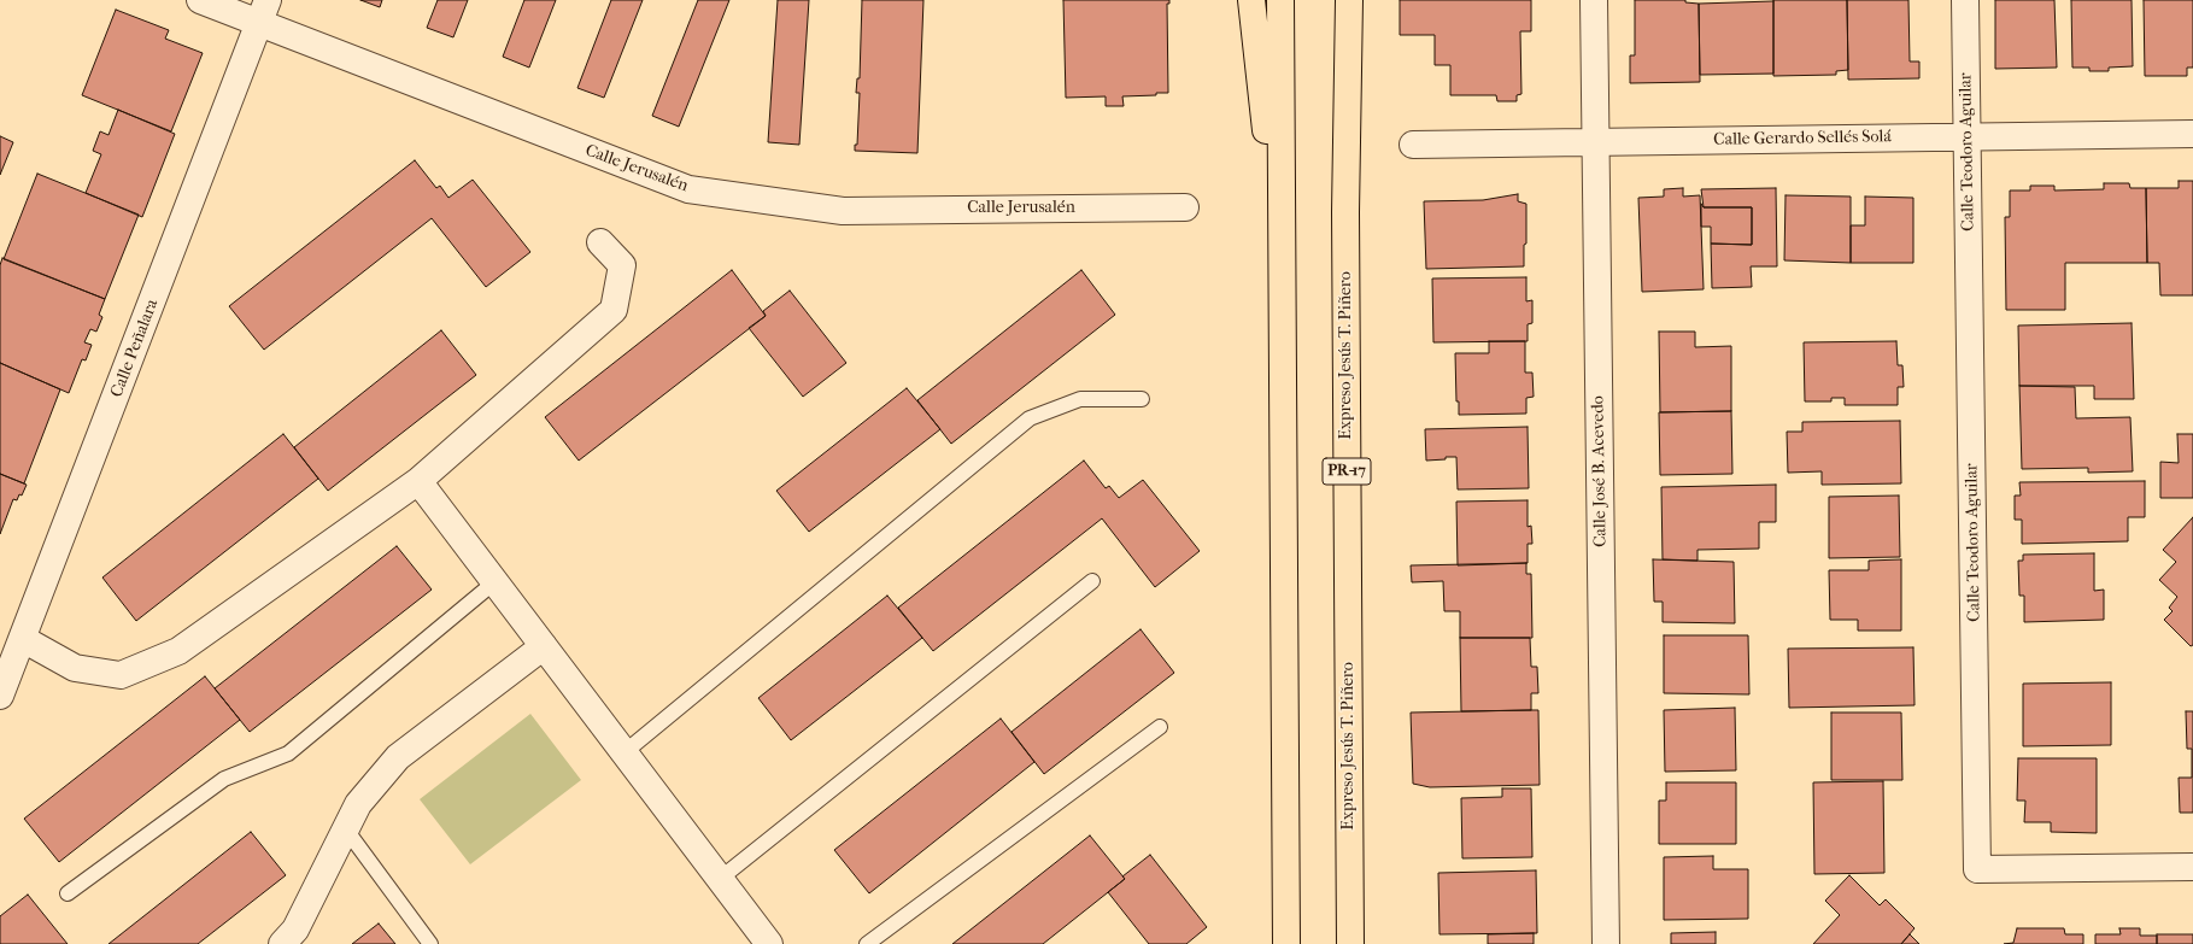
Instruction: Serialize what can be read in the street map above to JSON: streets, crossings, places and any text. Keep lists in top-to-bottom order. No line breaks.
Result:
{"streets":{"highway":["Expreso Jesús T. Piñero","PR-17"],"street":["Calle Gerardo Sellés Solá","Calle Teodoro Aguilar","Calle Jerusalén","Calle Peñalara","Calle José B. Acevedo"]},"crossings":[["Calle Gerardo Sellés Solá","Calle Teodoro Aguilar"],["Calle Gerardo Sellés Solá","Calle José B. Acevedo"],["Calle Jerusalén","Calle Peñalara"]]}
